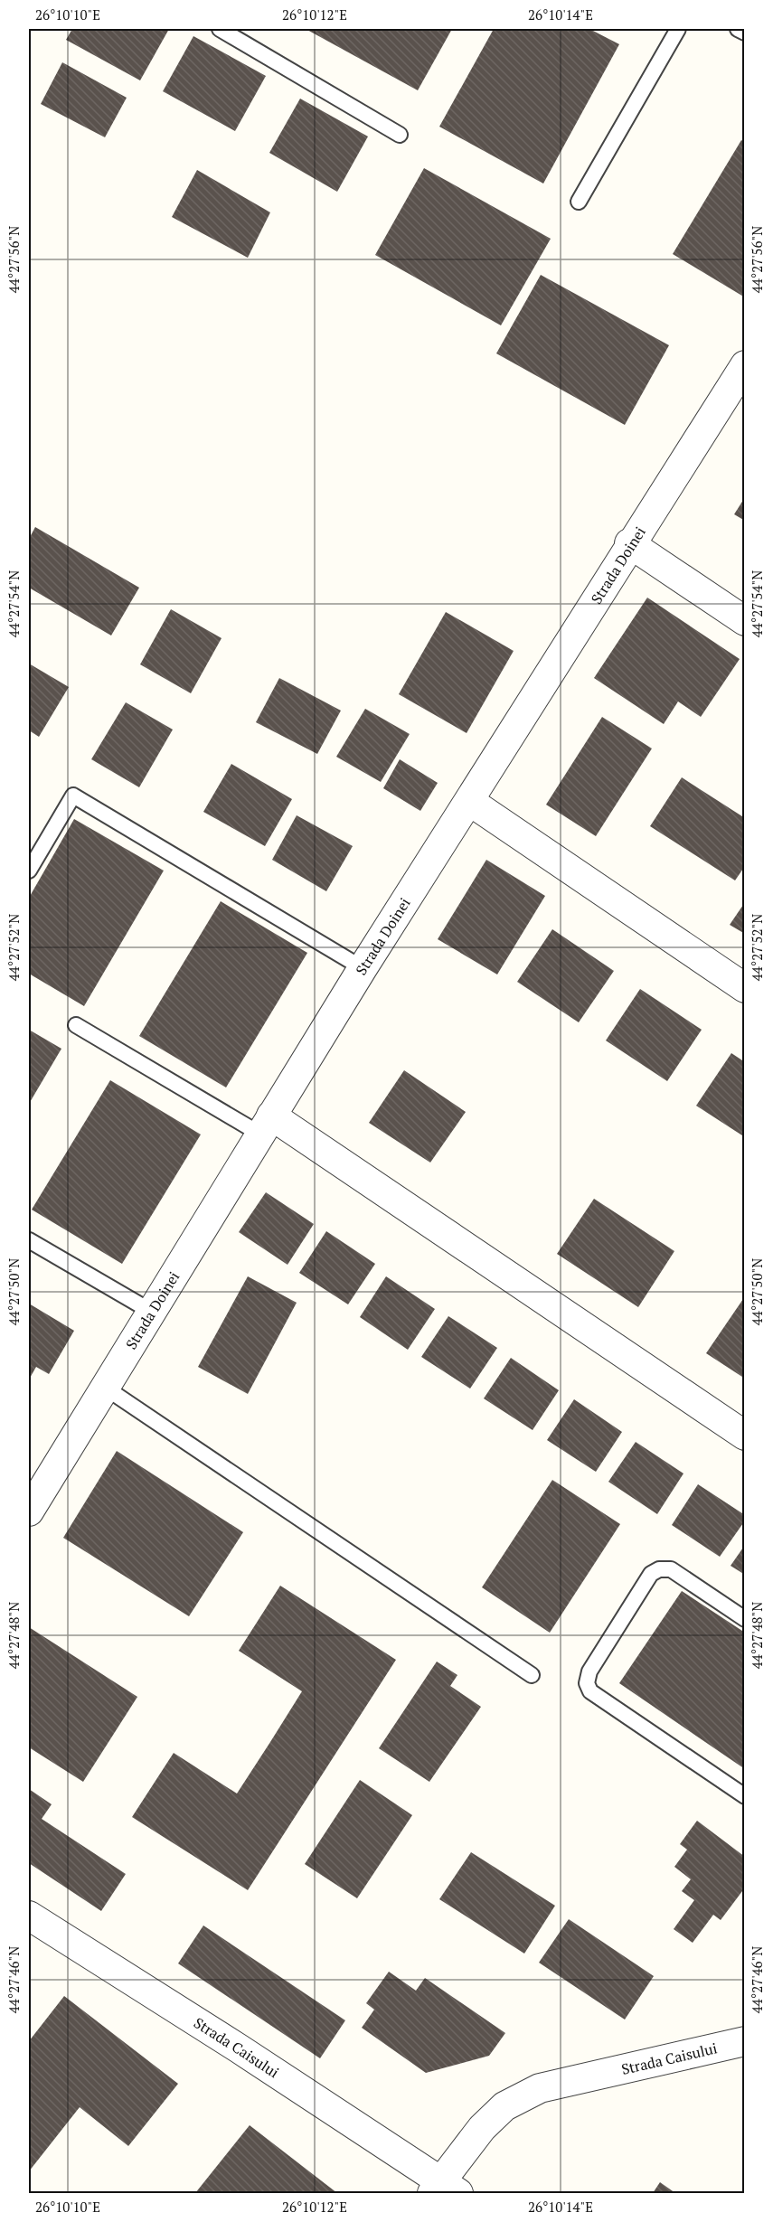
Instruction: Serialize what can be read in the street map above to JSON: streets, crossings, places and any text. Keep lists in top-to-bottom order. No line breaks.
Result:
{"streets":{"street":["Strada Doinei","Strada Caisului"]},"coordinates":["26°10'10\"E","26°10'12\"E","26°10'14\"E","44°27'56\"N","44°27'54\"N","44°27'52\"N","44°27'50\"N","44°27'48\"N","44°27'46\"N"]}
